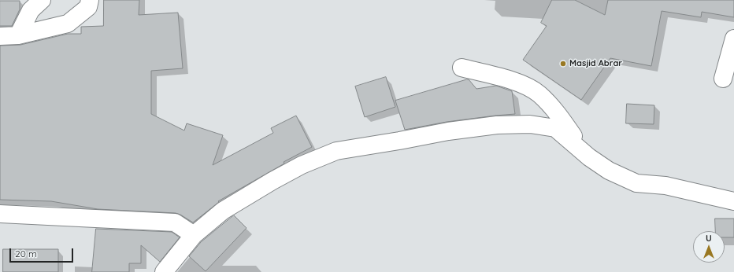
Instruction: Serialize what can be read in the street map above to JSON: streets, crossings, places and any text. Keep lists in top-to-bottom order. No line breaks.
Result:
{"places":["Masjid Abrar"],"scale_bar":"20 m","north":"top"}
